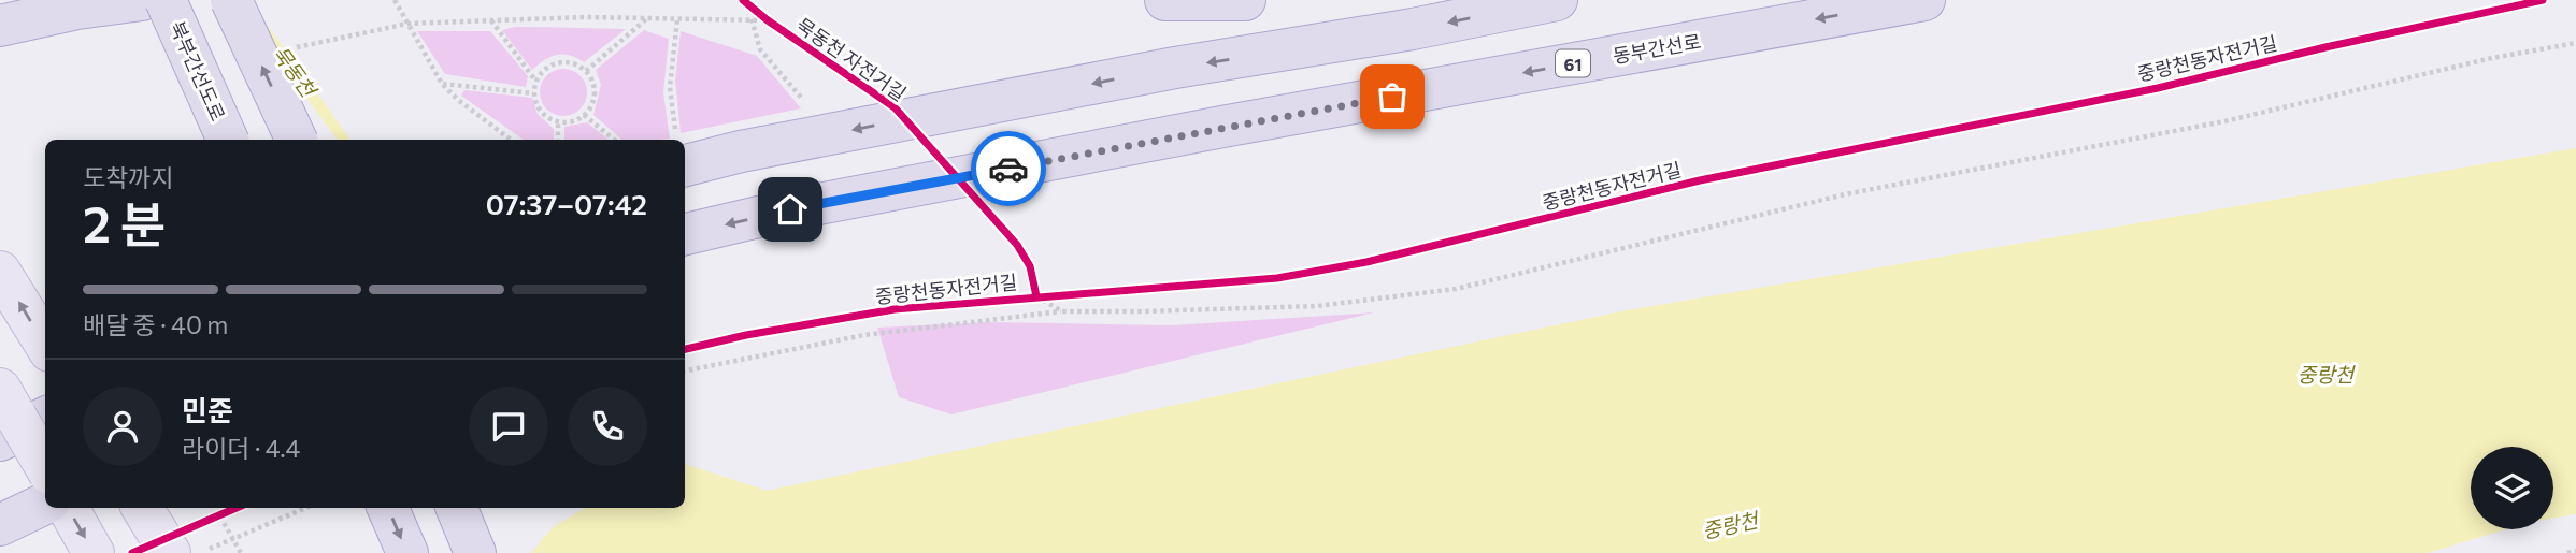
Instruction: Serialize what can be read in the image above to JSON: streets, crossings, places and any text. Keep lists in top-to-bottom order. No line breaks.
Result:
{"streets":{"highway":["동부간선로","61","북부간선도로"],"cycle path":["중랑천동자전거길","묵동천 자전거길"]},"water":["묵동천","중랑천"],"page":{"heading":["2 분","도착까지","07:37–07:42"],"panel":["민준","라이더 · 4.4"],"bar":"배달 중 · 40 m"}}
